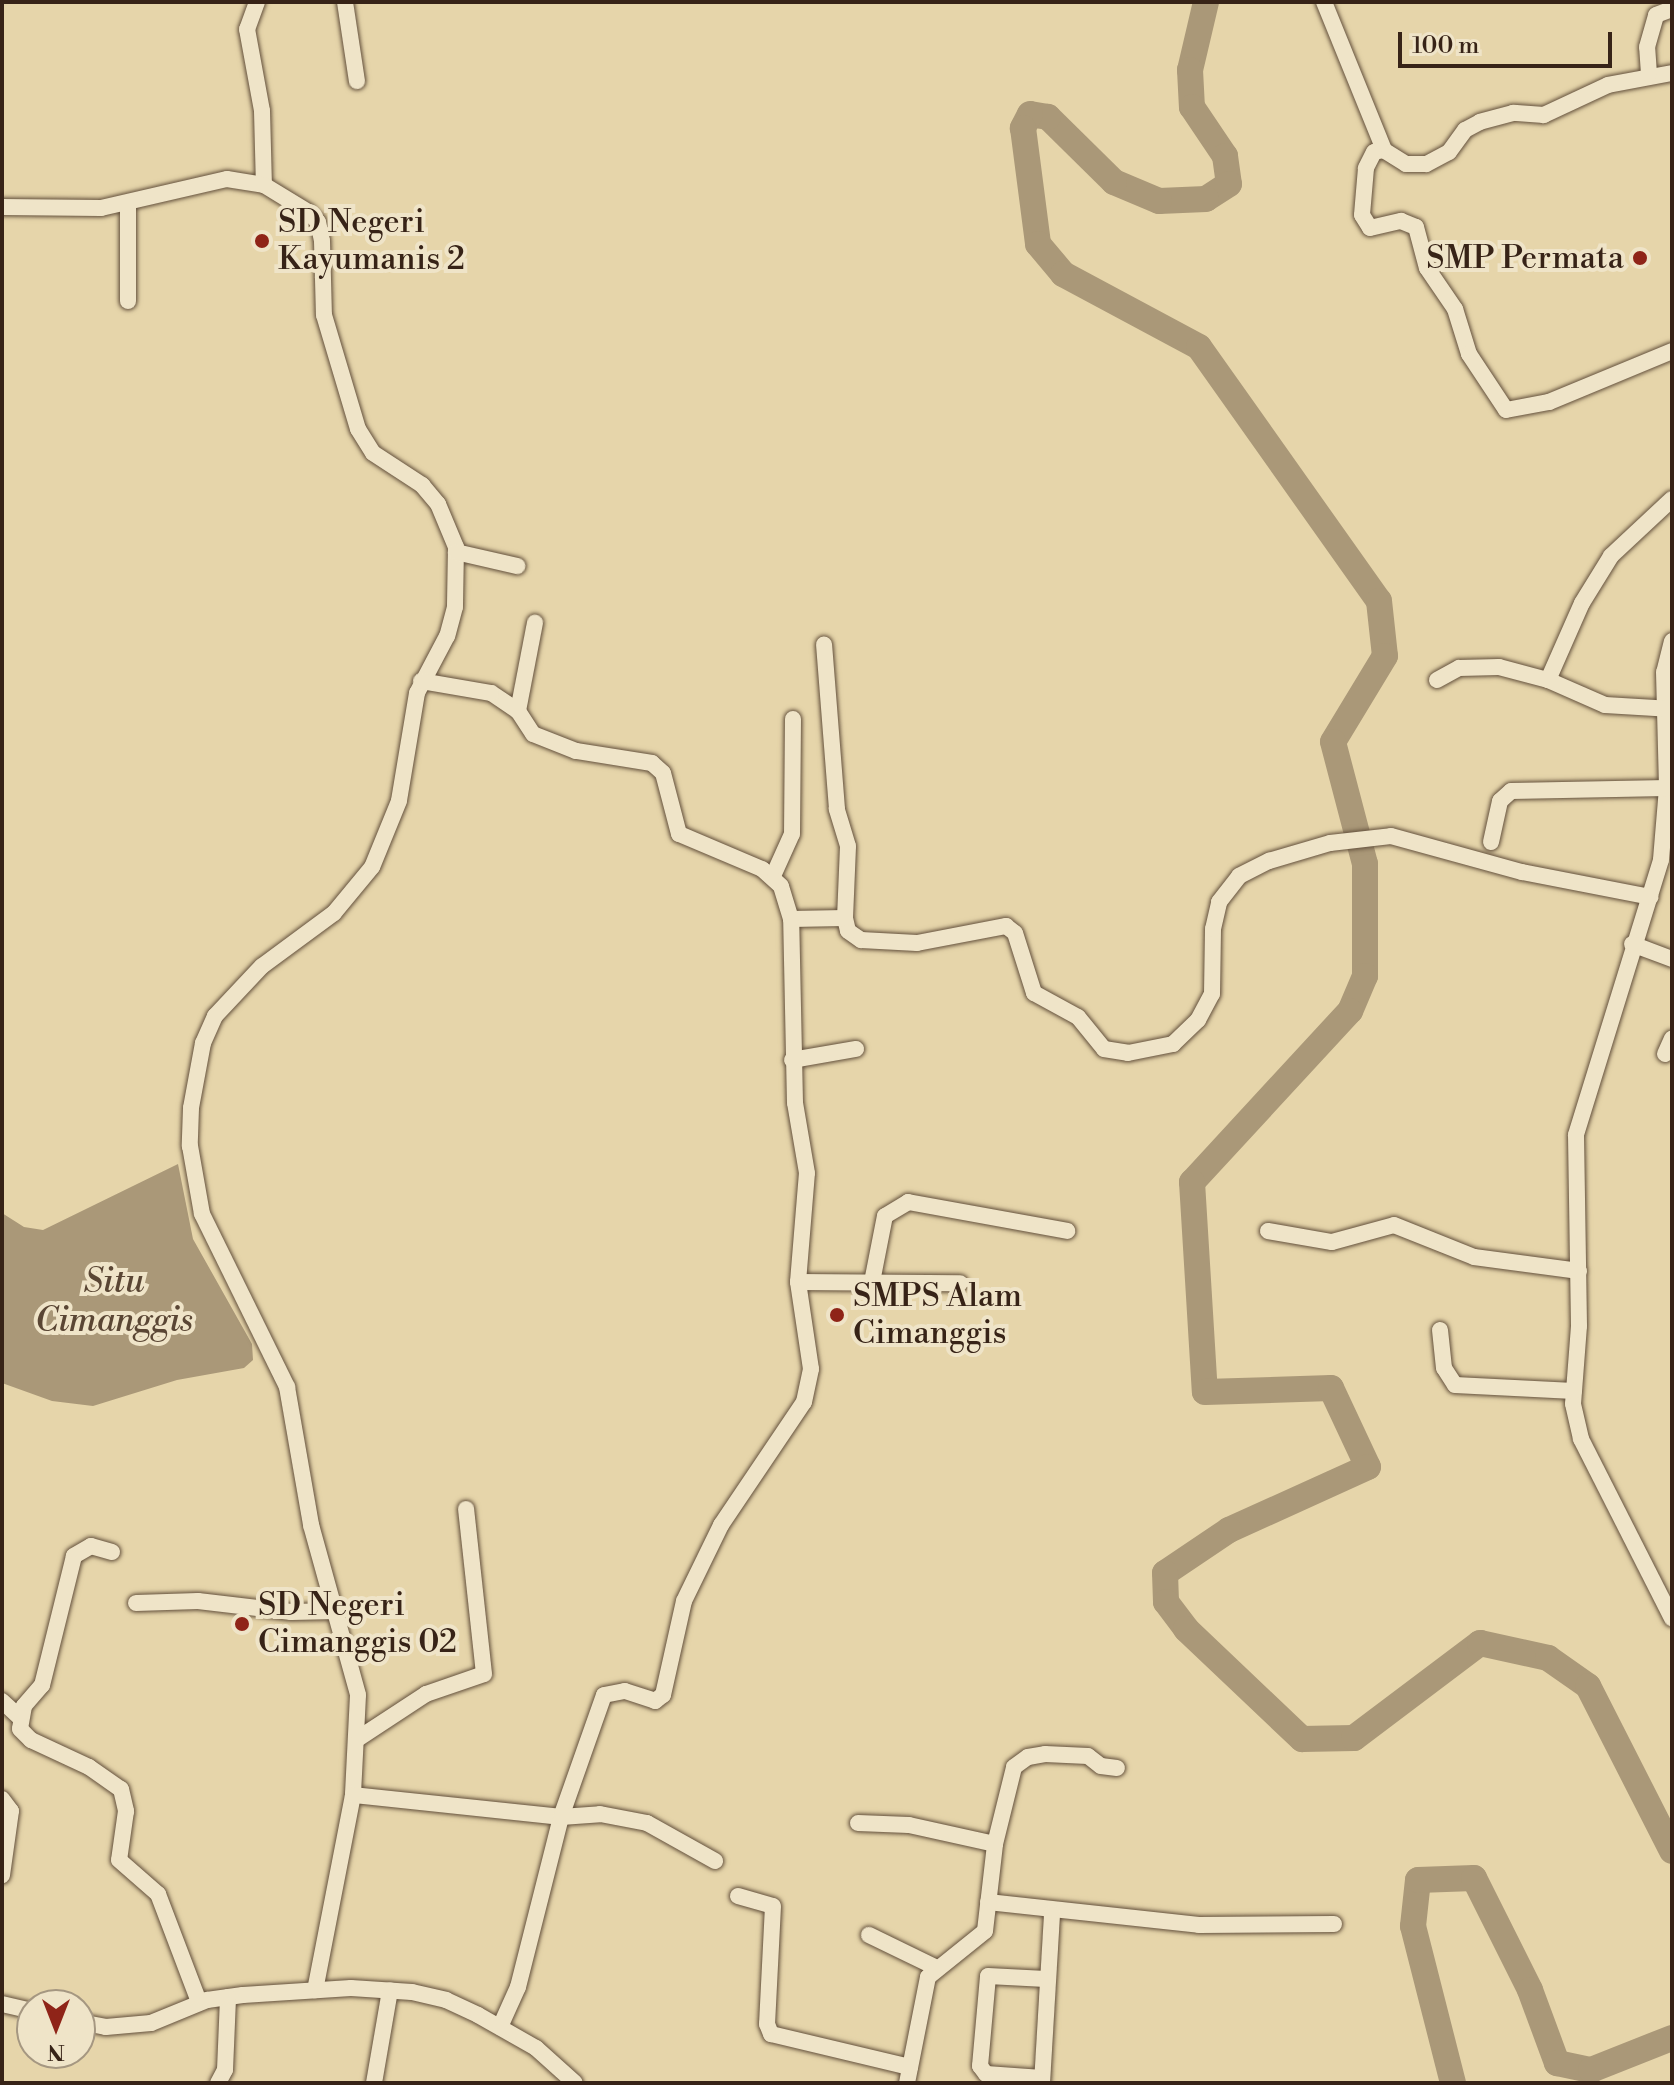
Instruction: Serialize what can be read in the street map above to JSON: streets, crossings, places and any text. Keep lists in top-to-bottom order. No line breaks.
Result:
{"water":["Situ Cimanggis"],"places":["SD Negeri Kayumanis 2","SMP Permata","SMPS Alam Cimanggis","SD Negeri Cimanggis 02"],"scale_bar":"100 m","north":"bottom"}
